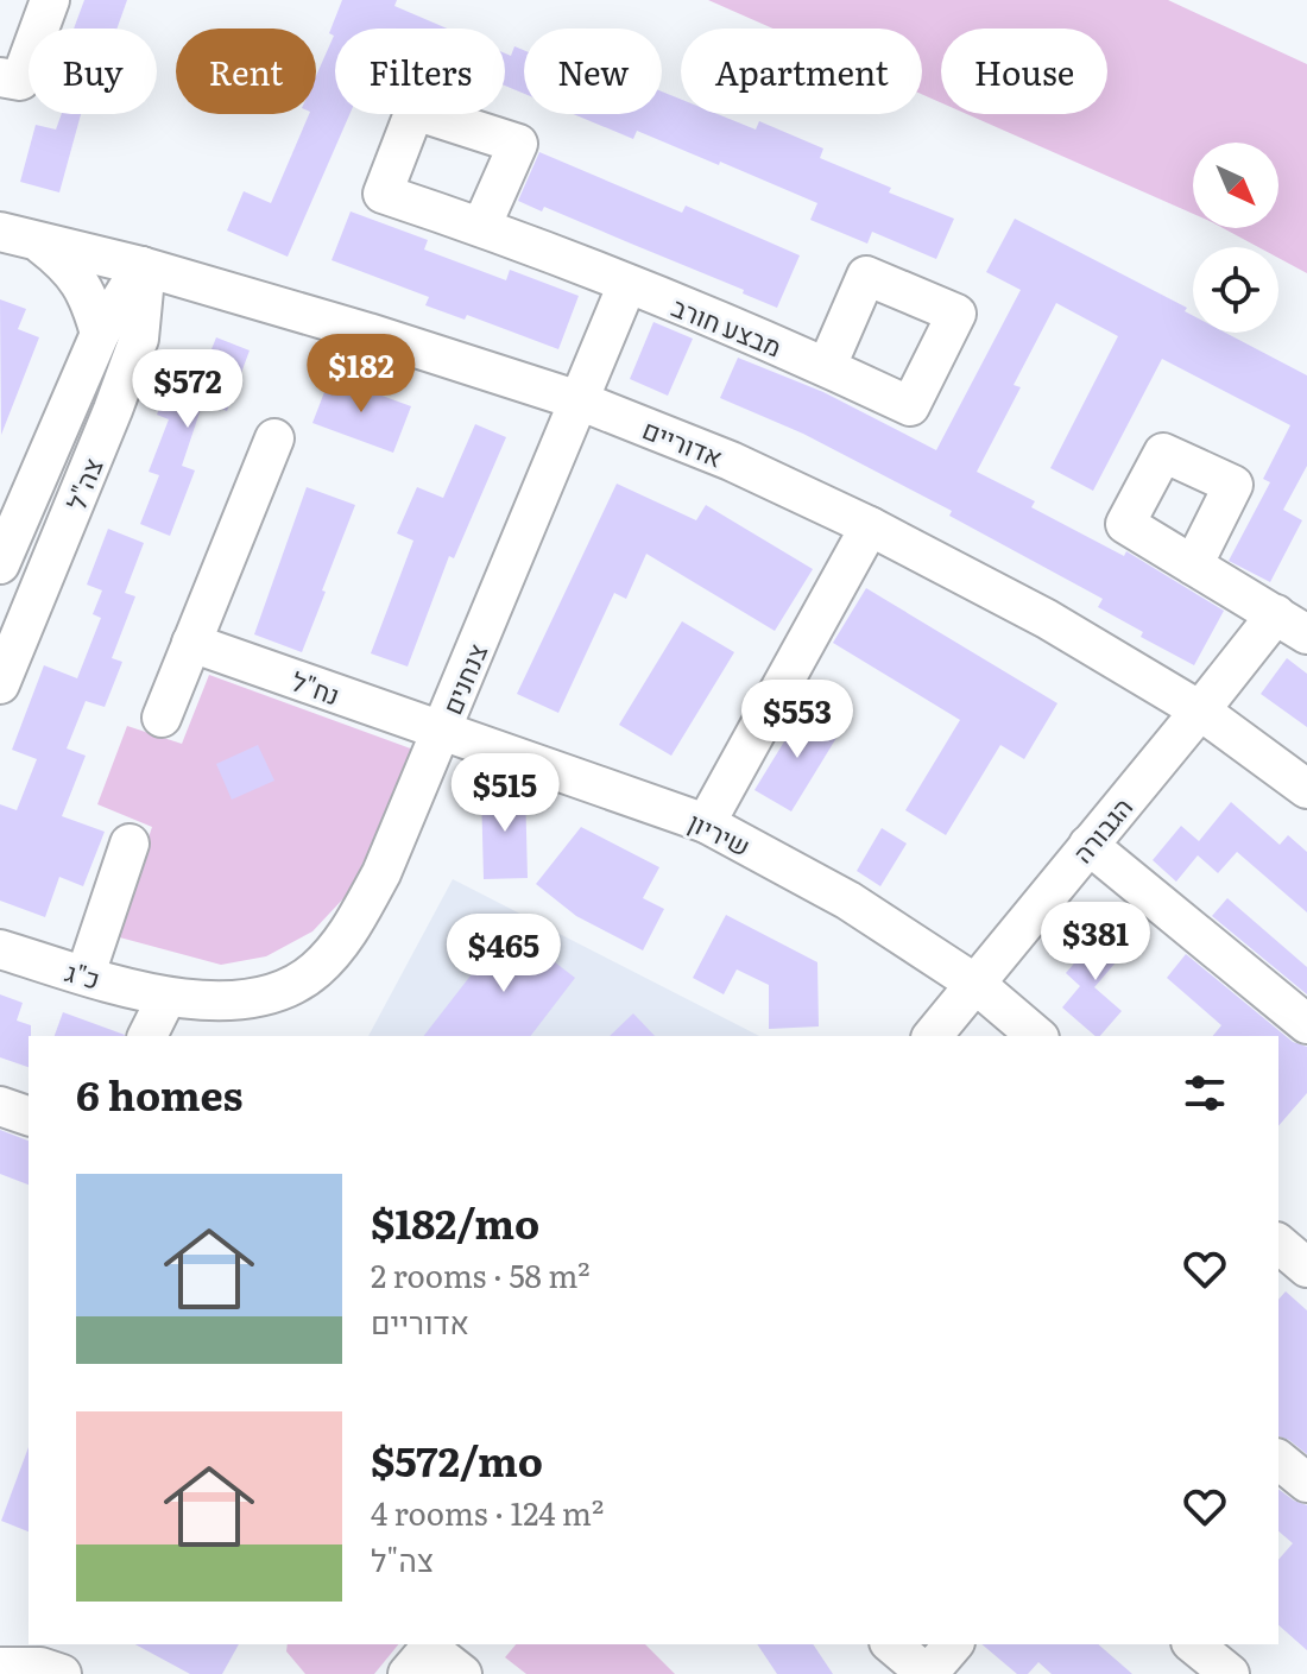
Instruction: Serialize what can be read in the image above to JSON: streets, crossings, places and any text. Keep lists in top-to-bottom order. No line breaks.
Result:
{"streets":{"street":["מבצע חורב","אדוריים","צה\"ל","צנחנים","נח\"ל","הגבורה","שיריון","כ\"ג"]},"crossings":[["מבצע חורב","צנחנים"],["אדוריים","צה\"ל"],["אדוריים","צנחנים"],["אדוריים","הגבורה"],["צנחנים","נח\"ל"],["צנחנים","שיריון"],["צנחנים","כ\"ג"],["נח\"ל","שיריון"],["הגבורה","שיריון"]],"north":"bottom right","page":{"chip":["Buy","Rent","Filters","New","Apartment","House"],"price":["$182","$572","$553","$515","$381","$465"],"heading":"6 homes","list":[{"name":"$182/mo","note":"2 rooms · 58 m² · אדוריים"},{"name":"$572/mo","note":"4 rooms · 124 m² · צה\"ל"}]}}
